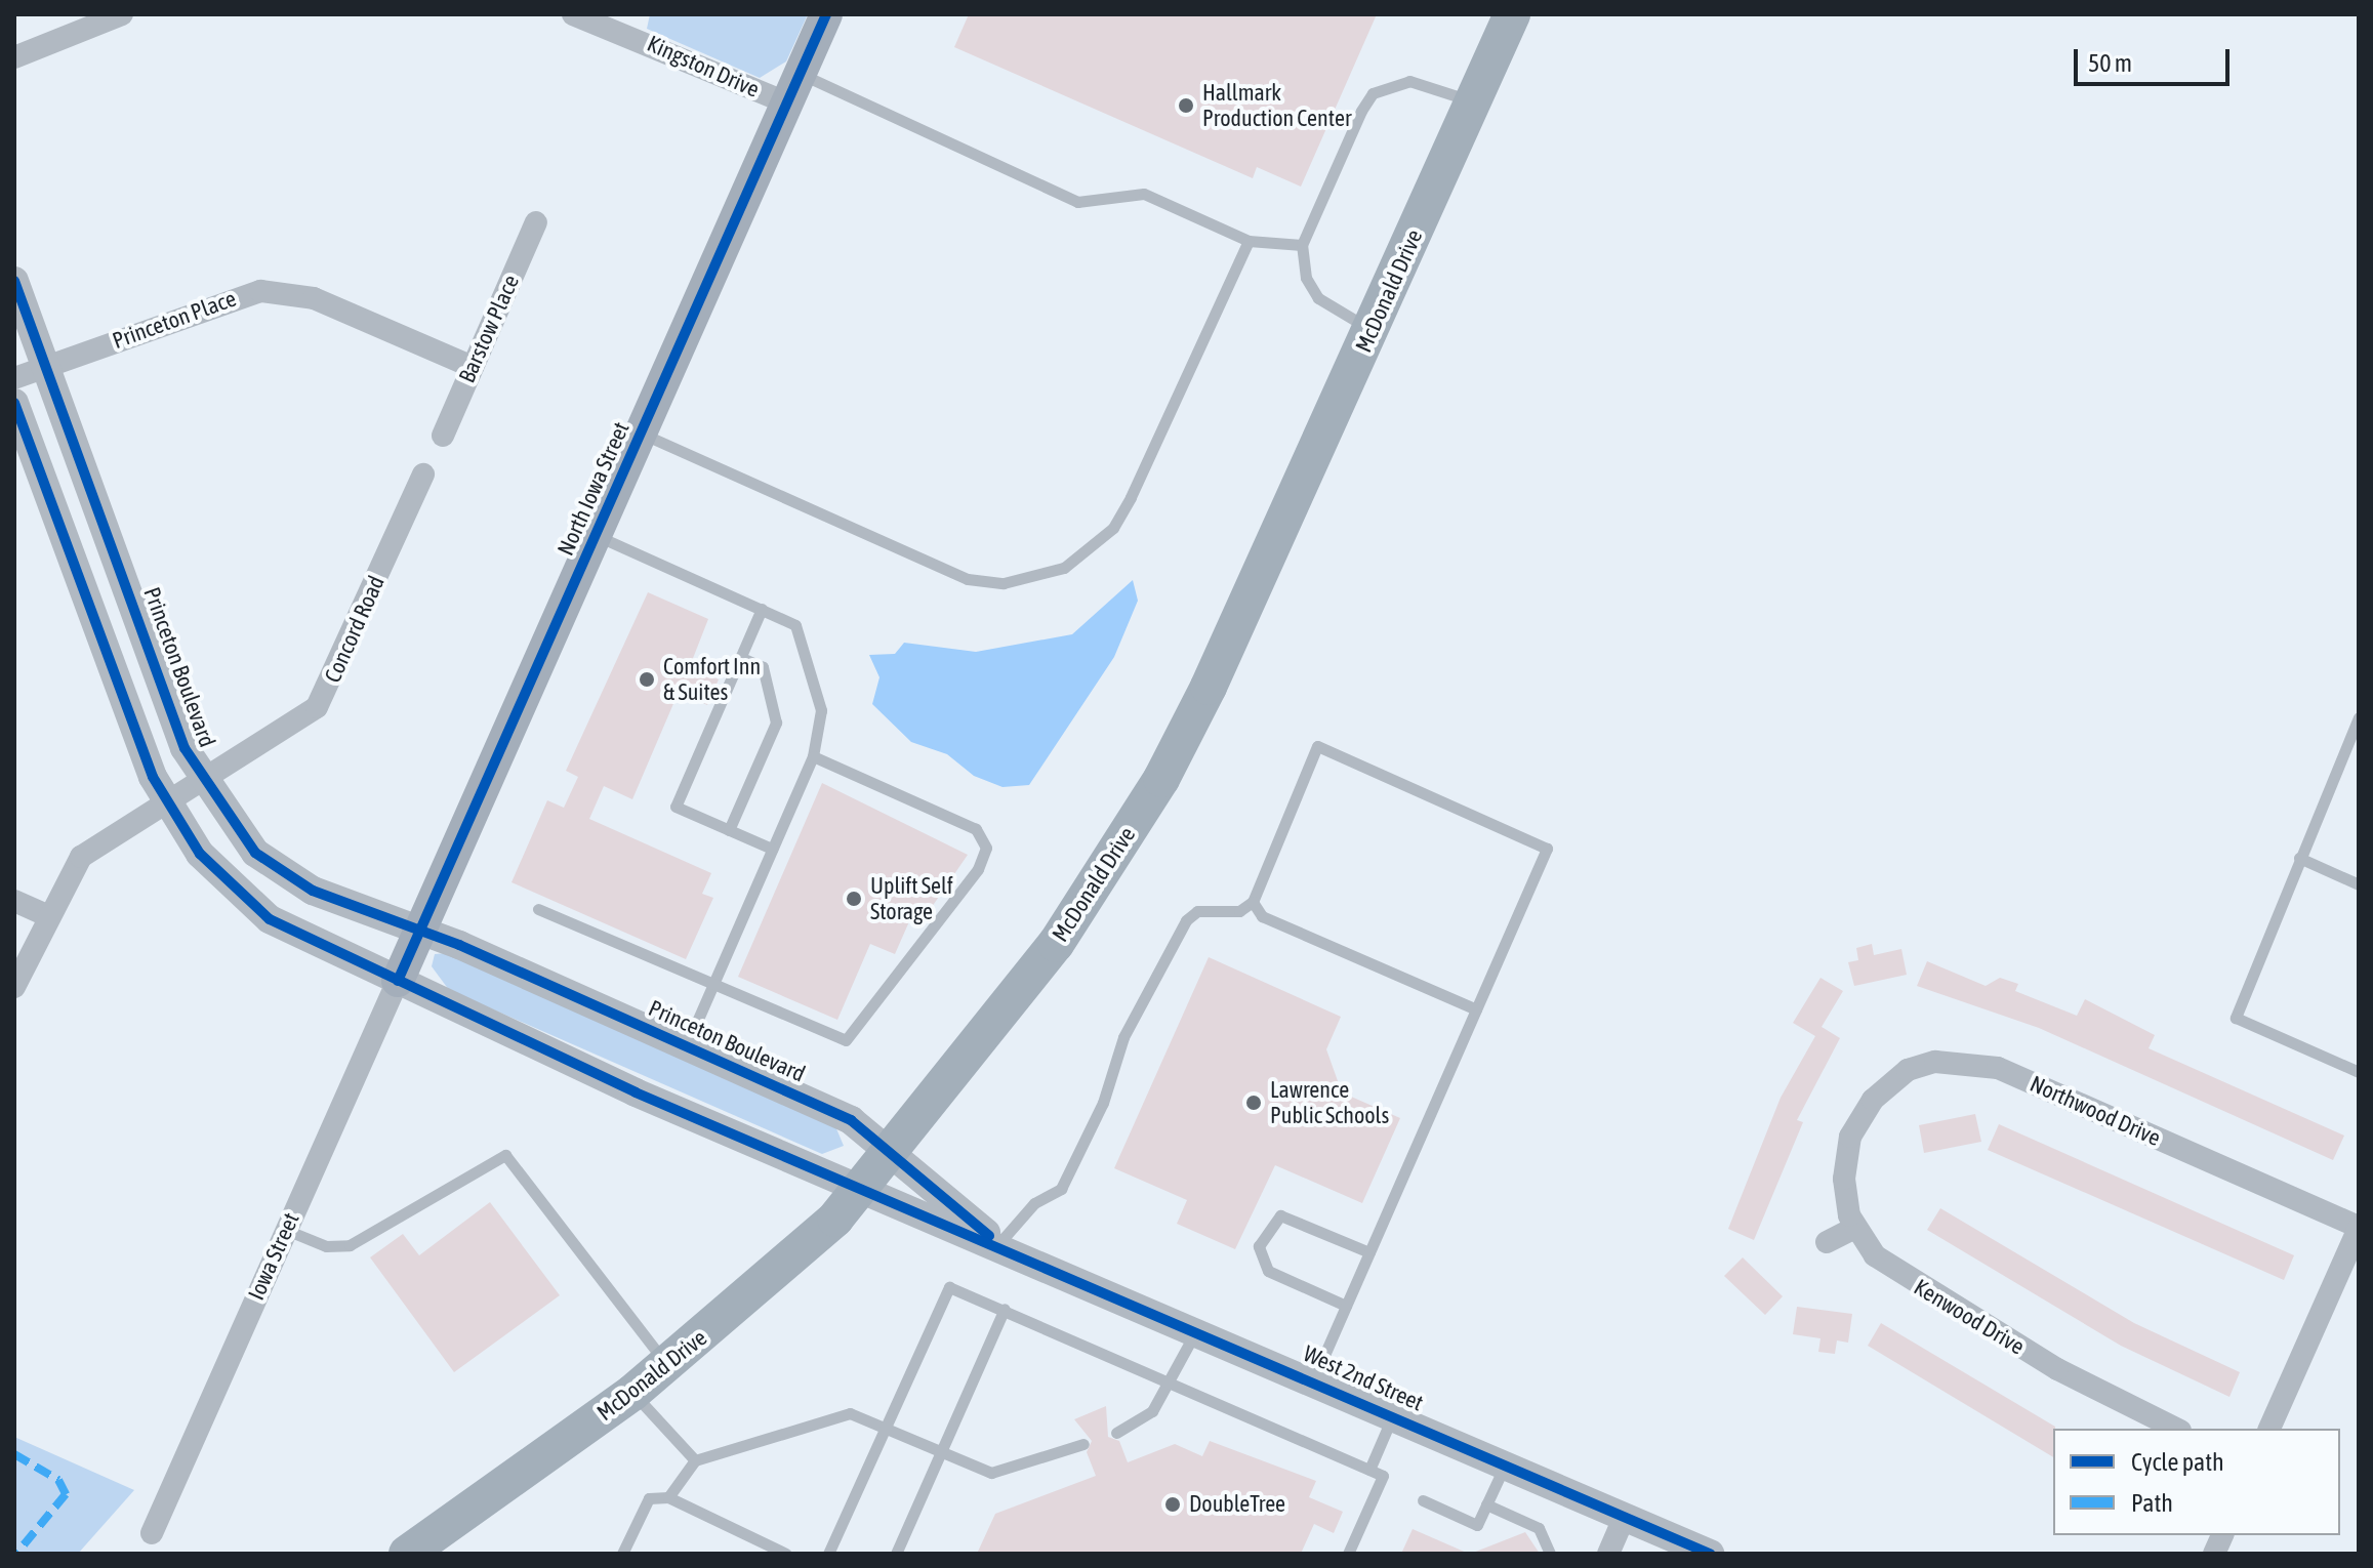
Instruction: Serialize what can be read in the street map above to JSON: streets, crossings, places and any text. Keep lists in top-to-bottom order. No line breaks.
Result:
{"streets":{"highway":["McDonald Drive"],"main road":["North Iowa Street"],"street":["Kingston Drive","Princeton Place","Barstow Place","Concord Road","Princeton Boulevard","Northwood Drive","Iowa Street","Kenwood Drive","West 2nd Street"]},"crossings":[["Kingston Drive","North Iowa Street"],["McDonald Drive","Princeton Boulevard"],["McDonald Drive","West 2nd Street"],["Princeton Place","Barstow Place"],["Princeton Place","Princeton Boulevard"],["North Iowa Street","Princeton Boulevard"],["North Iowa Street","Iowa Street"],["Concord Road","Princeton Boulevard"],["Princeton Boulevard","West 2nd Street"]],"places":["Hallmark Production Center","Comfort Inn & Suites","Uplift Self Storage","Lawrence Public Schools","DoubleTree"],"legend":["Cycle path","Path"],"scale_bar":"50 m"}
